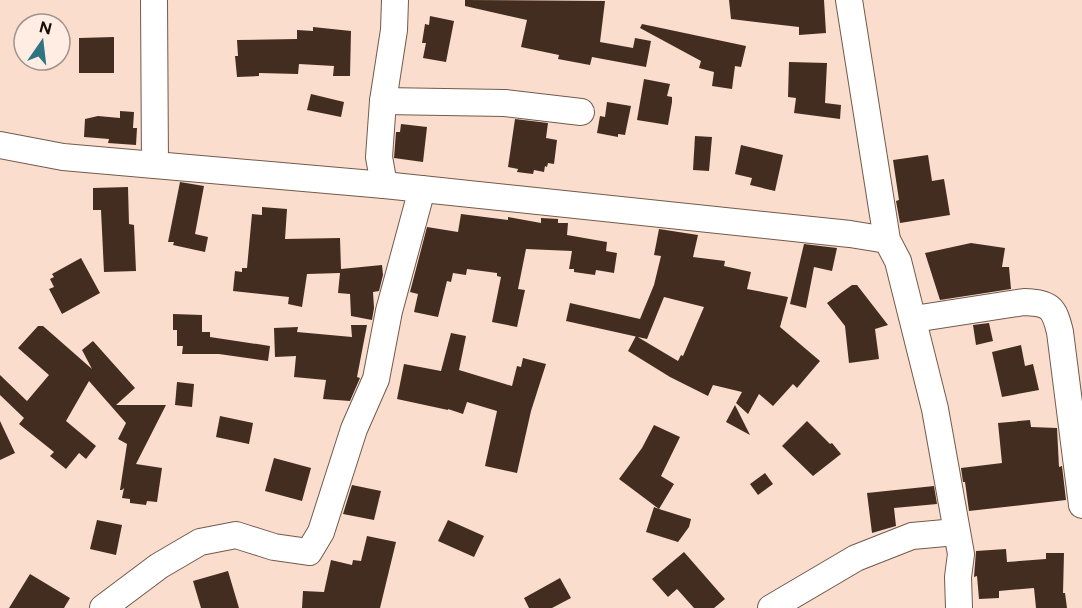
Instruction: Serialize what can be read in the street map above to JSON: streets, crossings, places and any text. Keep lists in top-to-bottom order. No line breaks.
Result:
{"north":"top"}
